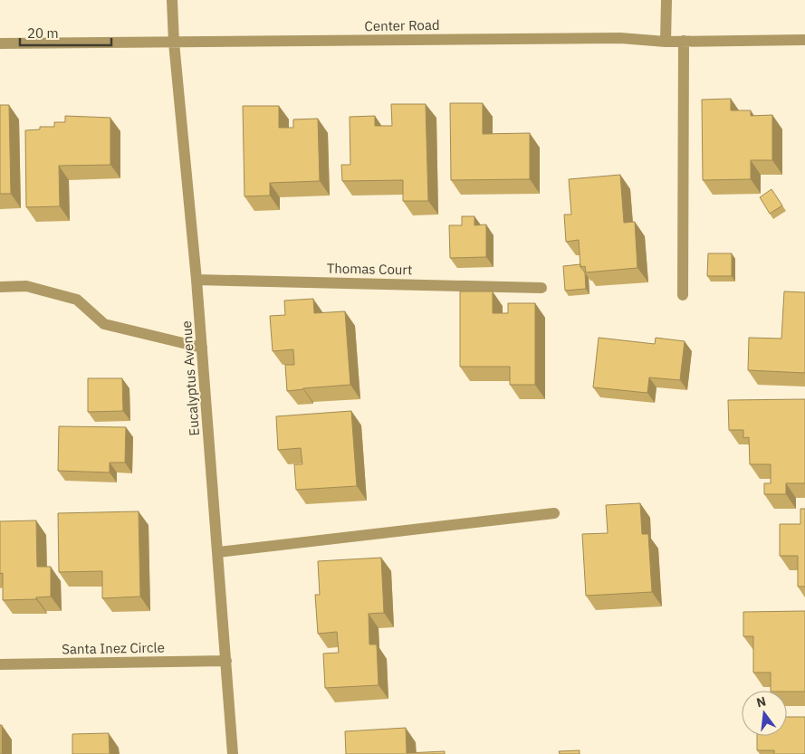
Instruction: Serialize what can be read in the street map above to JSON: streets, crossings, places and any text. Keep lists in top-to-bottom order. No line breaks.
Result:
{"streets":{"street":["Center Road","Thomas Court","Eucalyptus Avenue","Santa Inez Circle"]},"crossings":[["Center Road","Eucalyptus Avenue"],["Thomas Court","Eucalyptus Avenue"],["Eucalyptus Avenue","Santa Inez Circle"]],"scale_bar":"20 m","north":"top"}
